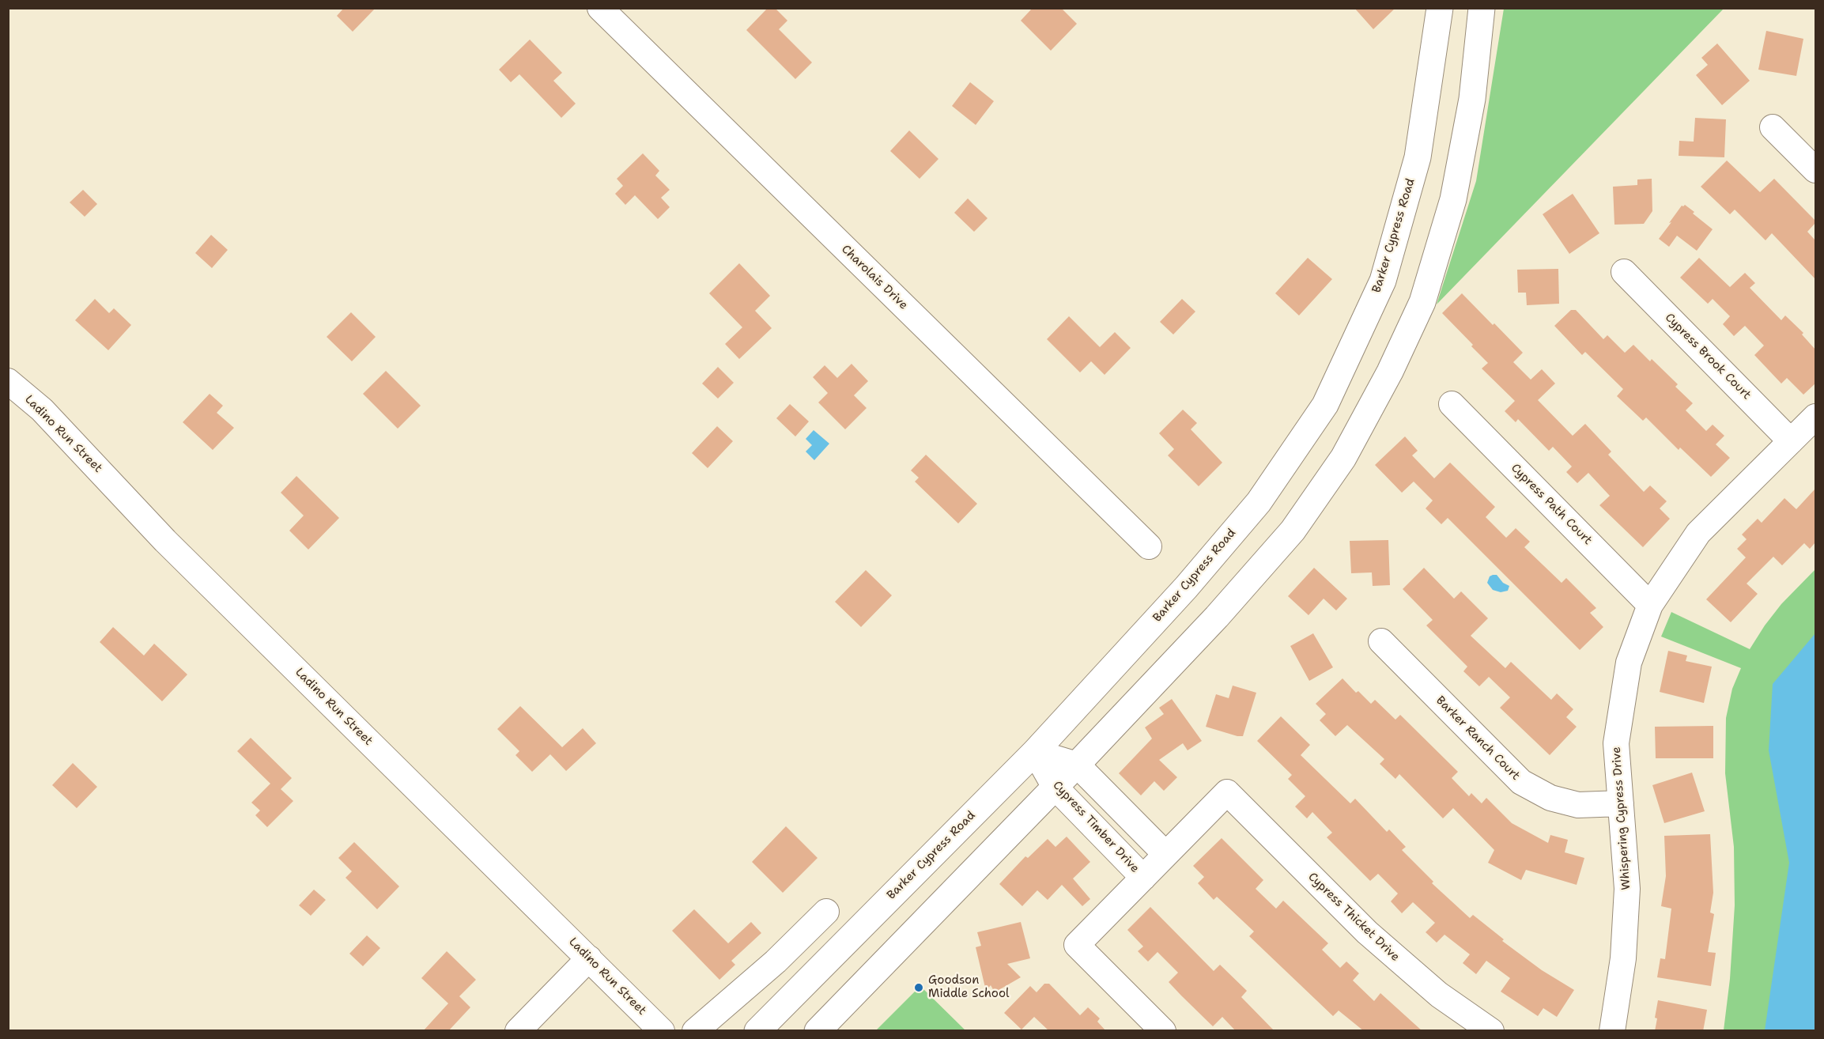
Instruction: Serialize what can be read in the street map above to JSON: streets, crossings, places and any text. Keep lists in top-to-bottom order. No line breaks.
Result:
{"streets":{"main road":["Barker Cypress Road"],"street":["Charolais Drive","Cypress Brook Court","Ladino Run Street","Cypress Path Court","Barker Ranch Court","Whispering Cypress Drive","Cypress Timber Drive","Cypress Thicket Drive"]},"crossings":[["Barker Cypress Road","Cypress Timber Drive"],["Cypress Brook Court","Whispering Cypress Drive"],["Cypress Path Court","Whispering Cypress Drive"],["Barker Ranch Court","Whispering Cypress Drive"],["Cypress Timber Drive","Cypress Thicket Drive"]],"places":["Goodson Middle School"]}
